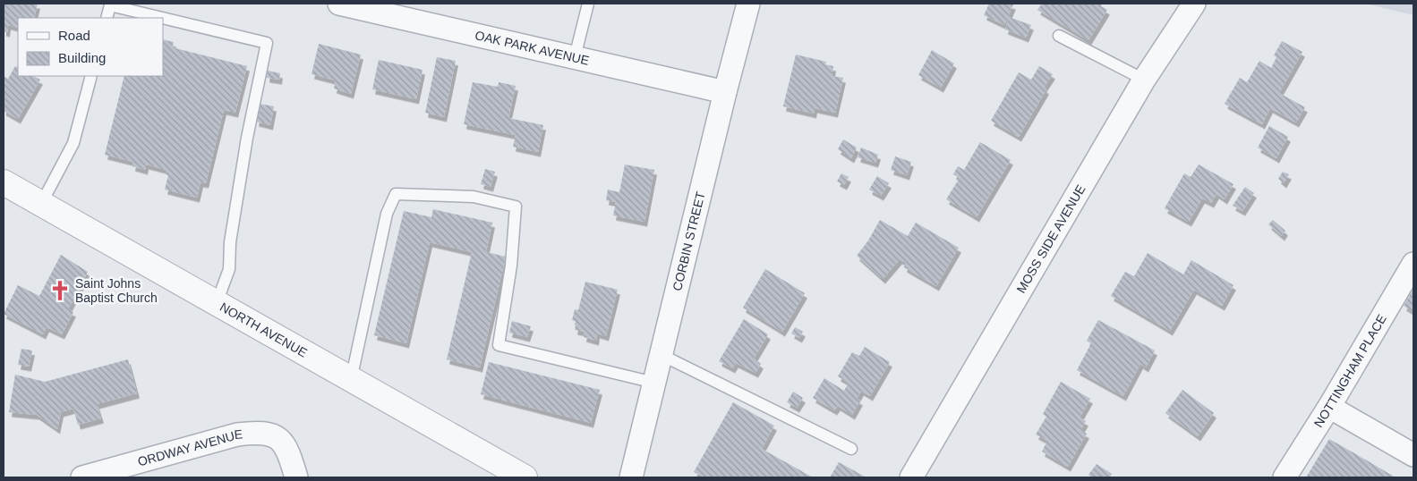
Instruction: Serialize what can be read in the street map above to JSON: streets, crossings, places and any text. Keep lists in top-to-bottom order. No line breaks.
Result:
{"streets":{"street":["OAK PARK AVENUE","MOSS SIDE AVENUE","CORBIN STREET","NORTH AVENUE","NOTTINGHAM PLACE","ORDWAY AVENUE"]},"crossings":[["OAK PARK AVENUE","CORBIN STREET"]],"places":{"church":["Saint Johns Baptist Church"]},"legend":["Road","Building"]}
